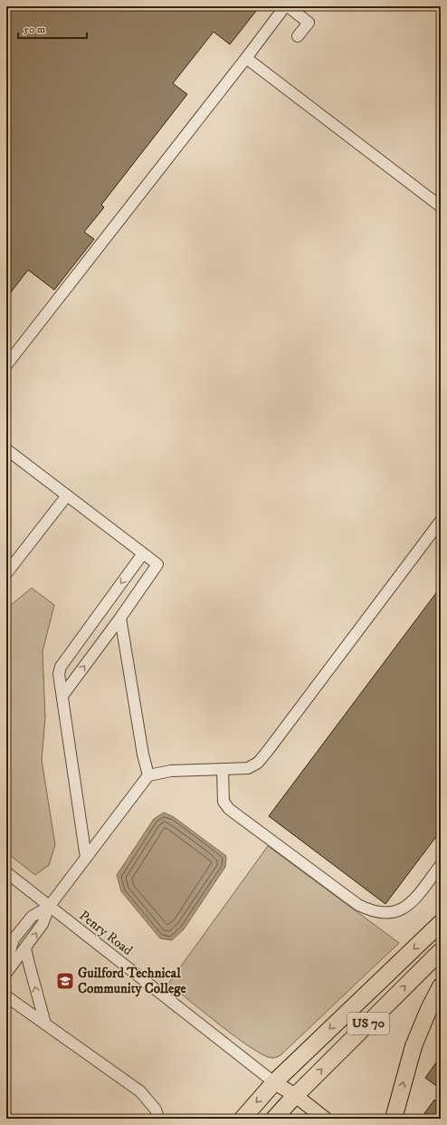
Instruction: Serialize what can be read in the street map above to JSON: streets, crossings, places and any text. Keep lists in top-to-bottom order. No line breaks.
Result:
{"streets":{"highway":["US 70"],"street":["Penry Road"]},"crossings":[["Penry Road","US 70"]],"places":{"school or university":["Guilford Technical Community College"]},"scale_bar":"50 m"}
